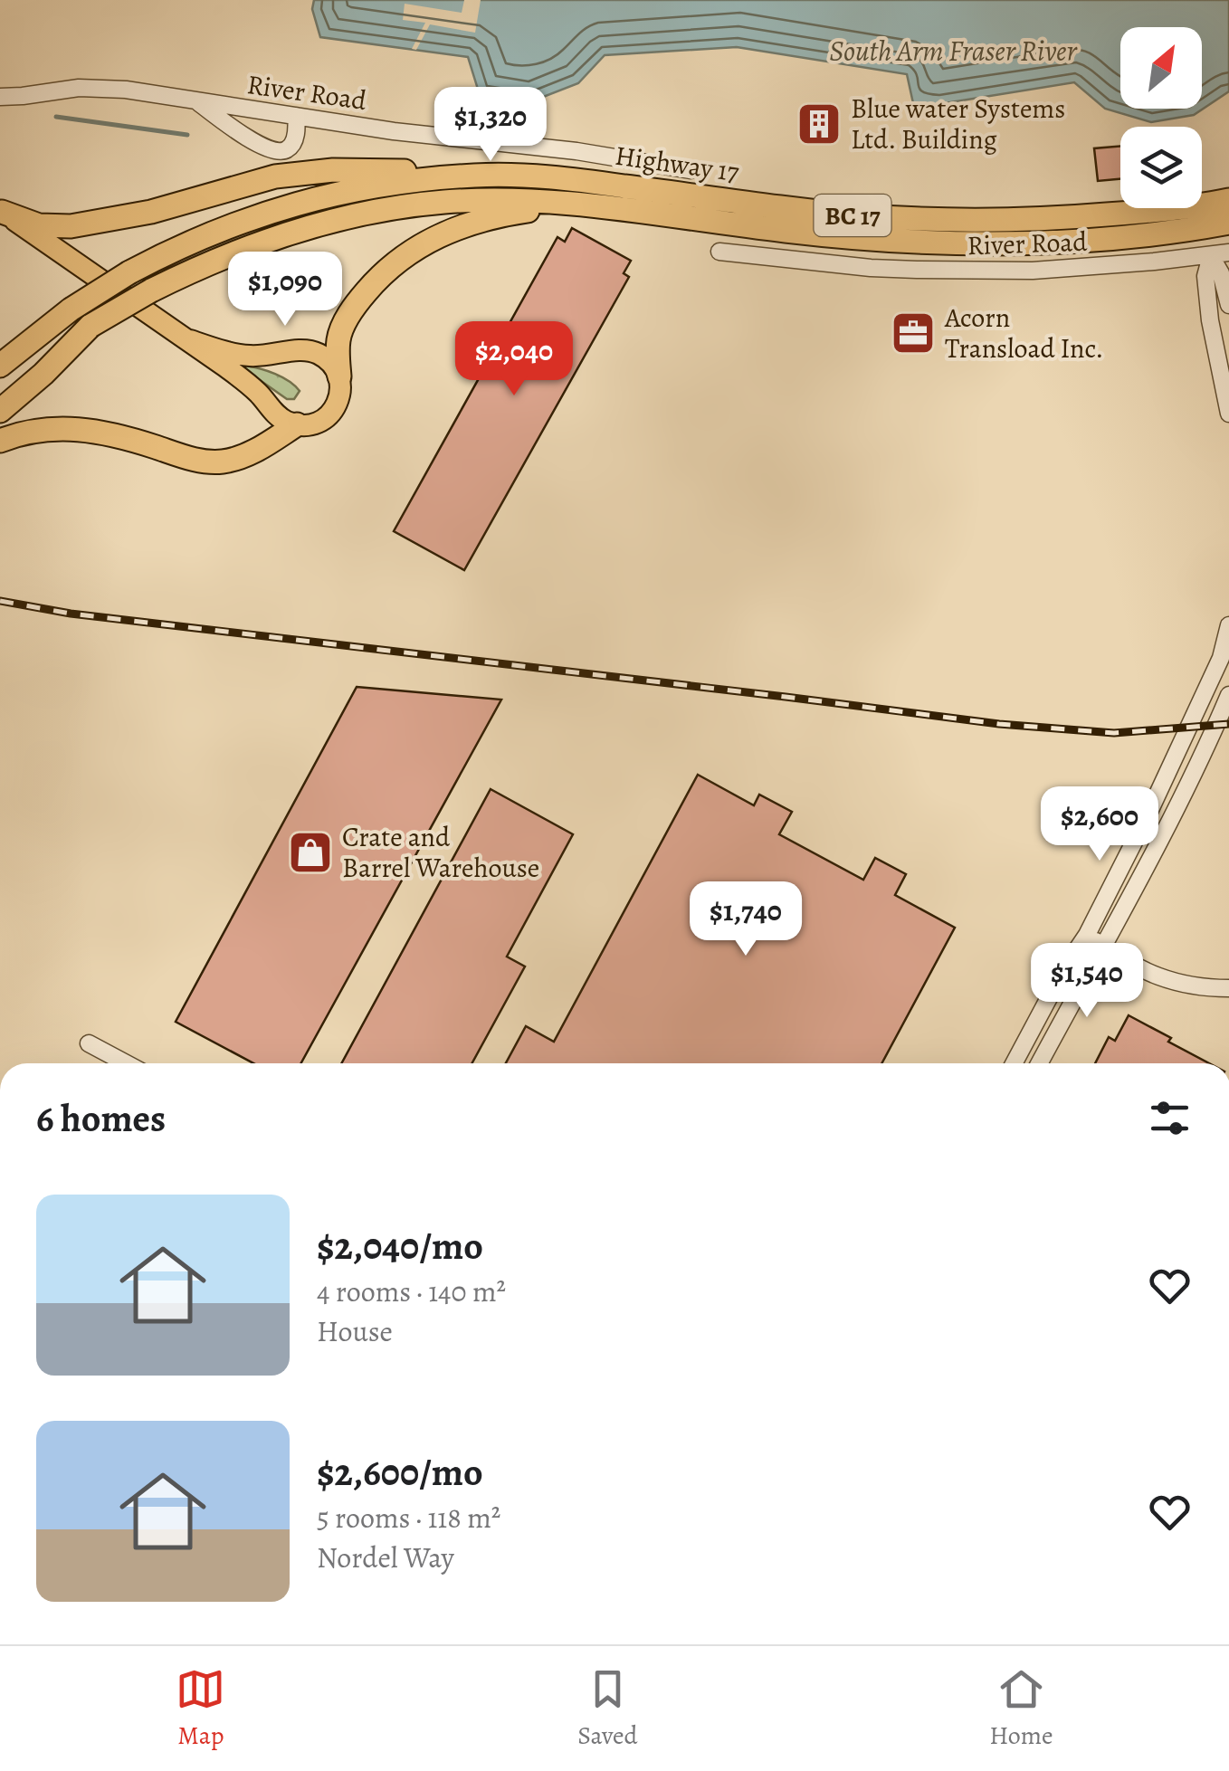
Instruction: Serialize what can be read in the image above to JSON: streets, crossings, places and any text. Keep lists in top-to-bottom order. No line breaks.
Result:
{"streets":{"highway":["Highway 17","BC 17"],"street":["River Road"]},"crossings":[["Highway 17","BC 17"]],"water":["South Arm Fraser River"],"places":{"building":["Blue water Systems Ltd. Building"],"office":["Acorn Transload Inc."],"shop":["Crate and Barrel Warehouse"]},"north":"top right","page":{"price":["$1,320","$1,090","$2,040","$2,600","$1,740","$1,540"],"heading":"6 homes","list":[{"name":"$2,040/mo","note":"4 rooms · 140 m² · House"},{"name":"$2,600/mo","note":"5 rooms · 118 m² · Nordel Way"}],"tabs":["Map","Saved","Home"]}}
